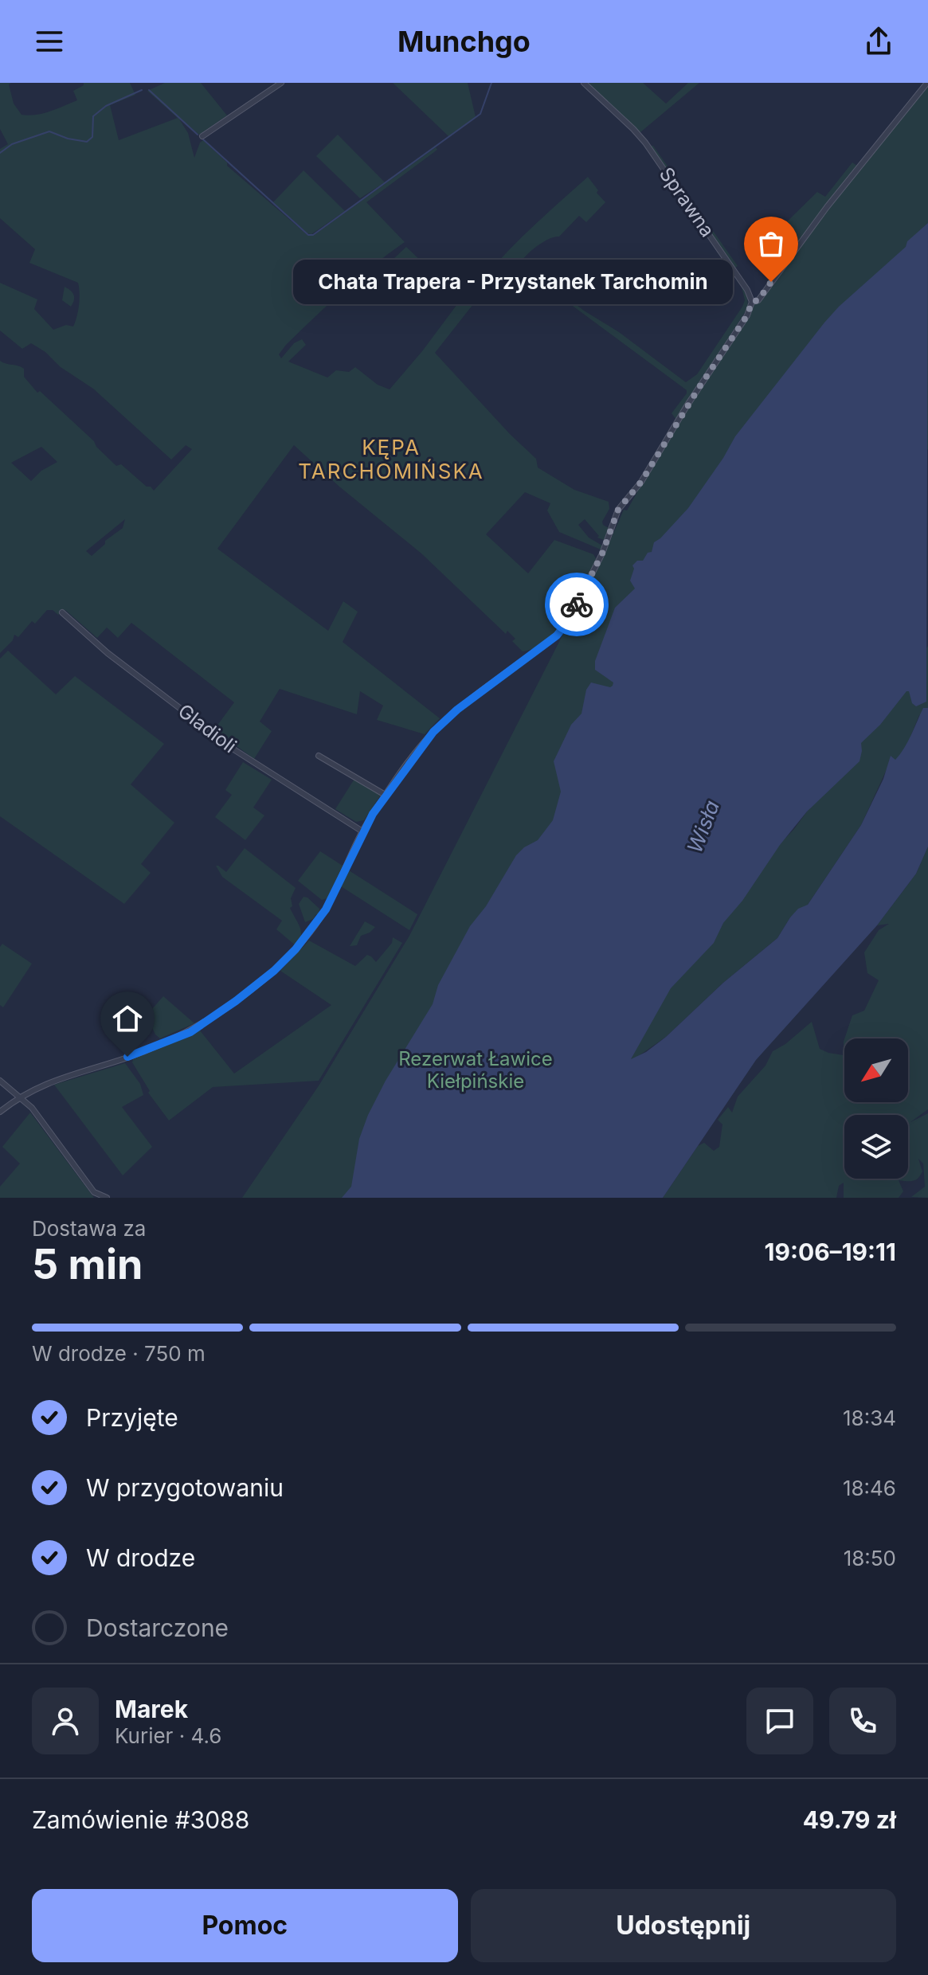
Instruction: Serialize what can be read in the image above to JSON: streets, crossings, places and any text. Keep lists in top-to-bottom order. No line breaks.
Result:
{"streets":{"street":["Sprawna","Gladioli"]},"districts":["KĘPA TARCHOMIŃSKA"],"water":["Wisła"],"parks":["Rezerwat Ławice Kiełpińskie"],"places":["Chata Trapera - Przystanek Tarchomin"],"north":"bottom left","page":{"header":"Munchgo","bubble":"Chata Trapera - Przystanek Tarchomin","heading":["5 min","Dostawa za","19:06–19:11"],"panel":["Marek","Kurier · 4.6","Zamówienie #3088","49.79 zł"],"bar":"W drodze · 750 m","list":[["Przyjęte","18:34"],["W przygotowaniu","18:46"],["W drodze","18:50"],"Dostarczone"],"buttons":["Pomoc","Udostępnij"]}}
